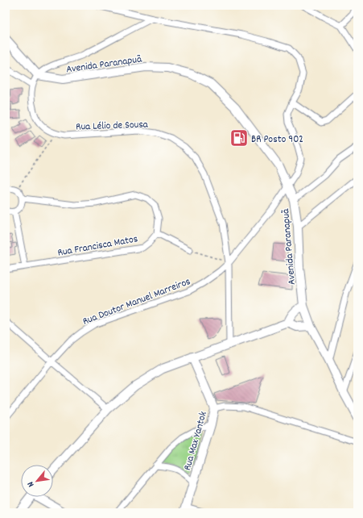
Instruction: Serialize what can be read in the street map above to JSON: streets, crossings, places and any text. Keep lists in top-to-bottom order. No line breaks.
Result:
{"streets":{"street":["Avenida Paranapuã","Rua Lélio de Sousa","Rua Francisca Matos","Rua Doutor Manuel Marreiros","Rua Max Yantok"]},"crossings":[["Avenida Paranapuã","Rua Lélio de Sousa"],["Avenida Paranapuã","Rua Doutor Manuel Marreiros"],["Rua Lélio de Sousa","Rua Doutor Manuel Marreiros"]],"places":{"fuel station":["BR Posto 902"]},"north":"bottom left"}
